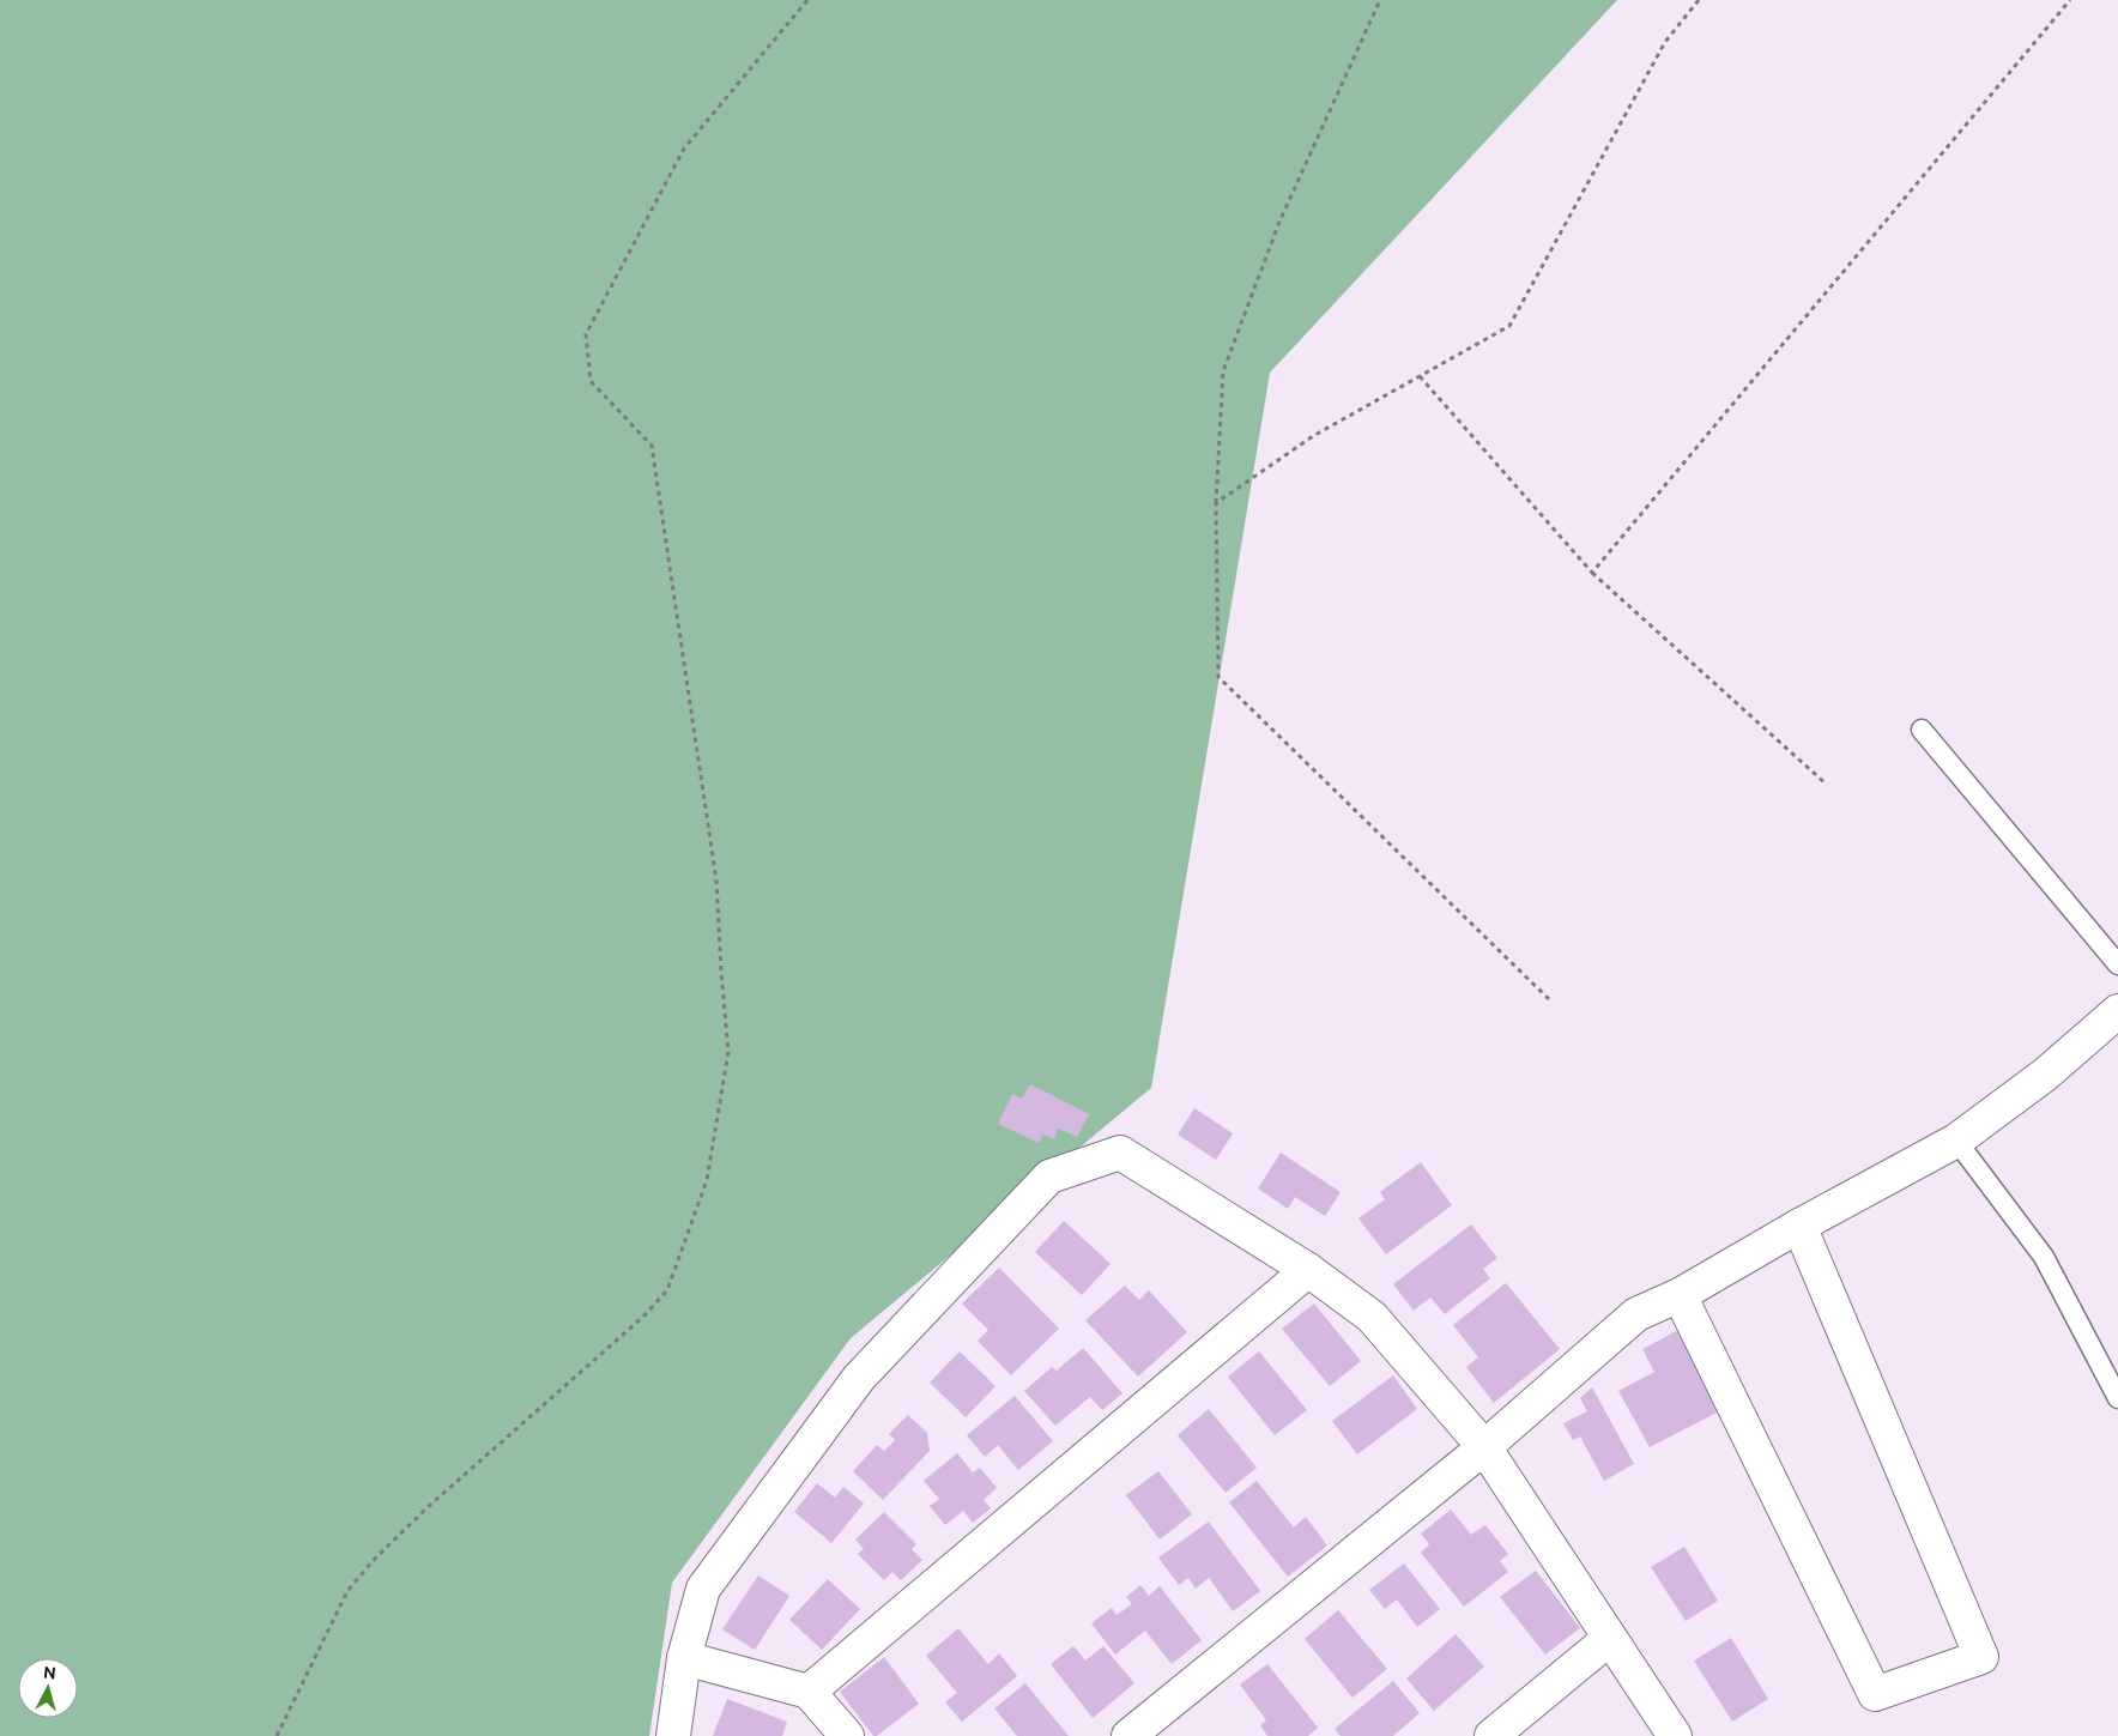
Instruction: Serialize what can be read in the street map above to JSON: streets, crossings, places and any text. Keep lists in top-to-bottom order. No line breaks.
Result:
{"north":"top"}
